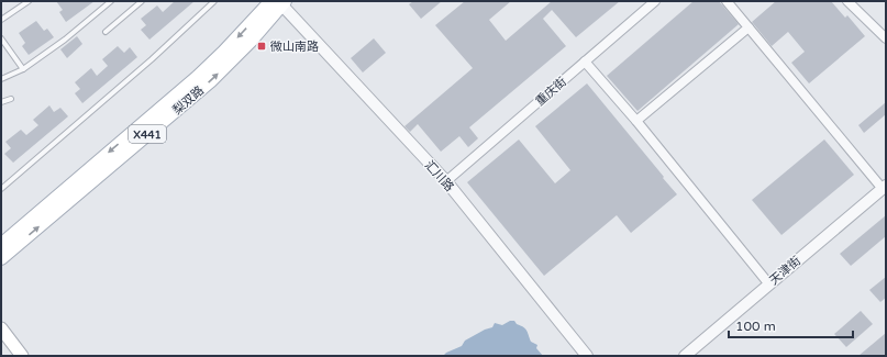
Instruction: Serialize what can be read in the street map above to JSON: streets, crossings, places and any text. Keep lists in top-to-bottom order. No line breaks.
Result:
{"streets":{"main road":["梨双路","X441"],"street":["重庆街","汇川路","天津街"]},"crossings":[["重庆街","汇川路"],["梨双路","汇川路"]],"places":{"transit":["微山南路"]},"scale_bar":"100 m"}
